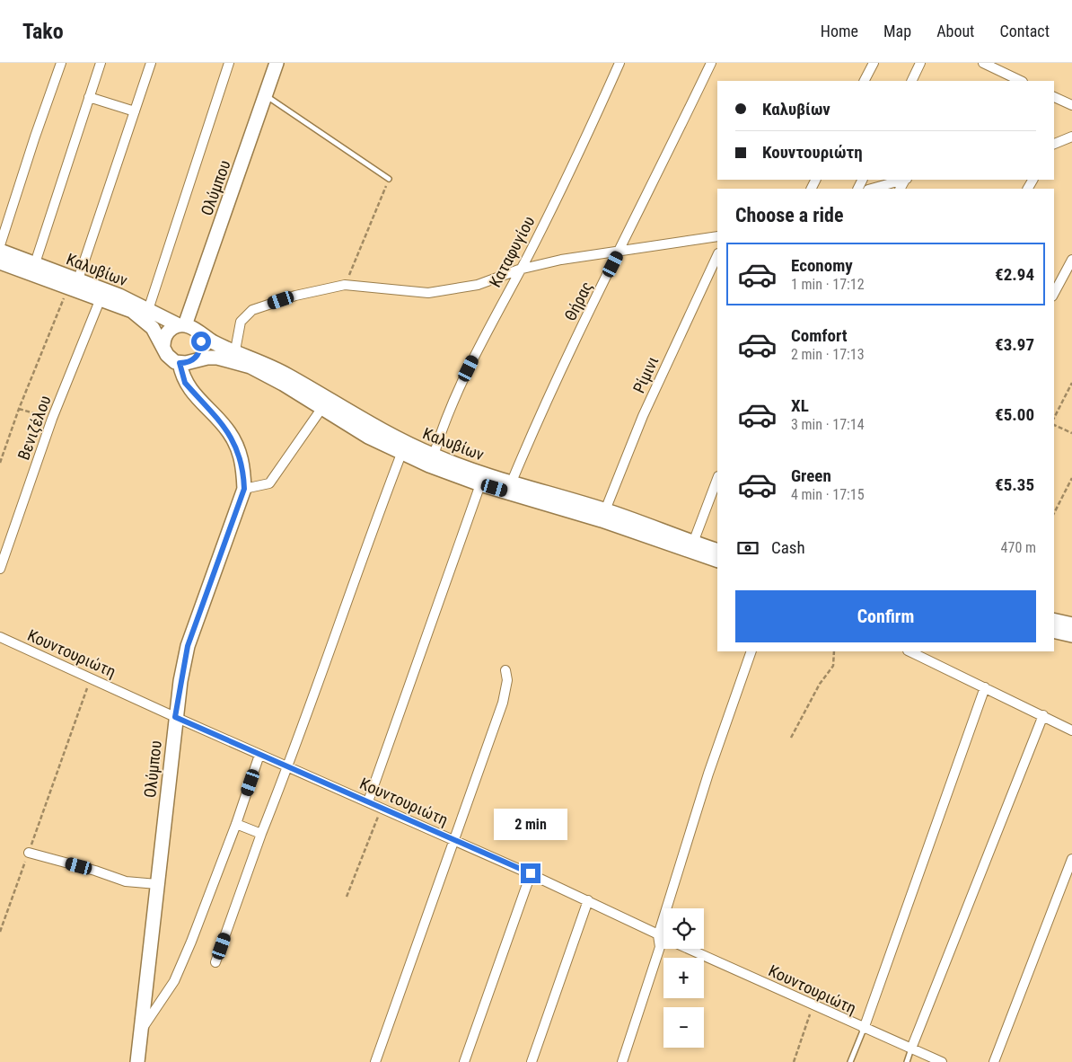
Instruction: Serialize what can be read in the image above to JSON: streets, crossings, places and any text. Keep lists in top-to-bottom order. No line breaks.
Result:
{"streets":{"main road":["Ολύμπου","Καλυβίων"],"street":["Καταφυγίου","Θήρας","Ρίμινι","Βενιζέλου","Κουντουριώτη"]},"crossings":[["Ολύμπου","Καλυβίων"],["Ολύμπου","Κουντουριώτη"],["Καταφυγίου","Καλυβίων"],["Καλυβίων","Θήρας"],["Καλυβίων","Ρίμινι"],["Καλυβίων","Βενιζέλου"]],"page":{"header":"Tako","nav":["Home","Map","About","Contact"],"banner":["Καλυβίων","Κουντουριώτη"],"heading":"Choose a ride","list":[{"name":"Economy","note":"1 min · 17:12","value":"€2.94"},{"name":"Comfort","note":"2 min · 17:13","value":"€3.97"},{"name":"XL","note":"3 min · 17:14","value":"€5.00"},{"name":"Green","note":"4 min · 17:15","value":"€5.35"}],"pay":["Cash","470 m"],"buttons":"Confirm","bubble":"2 min","map_buttons":["+","−"]}}
